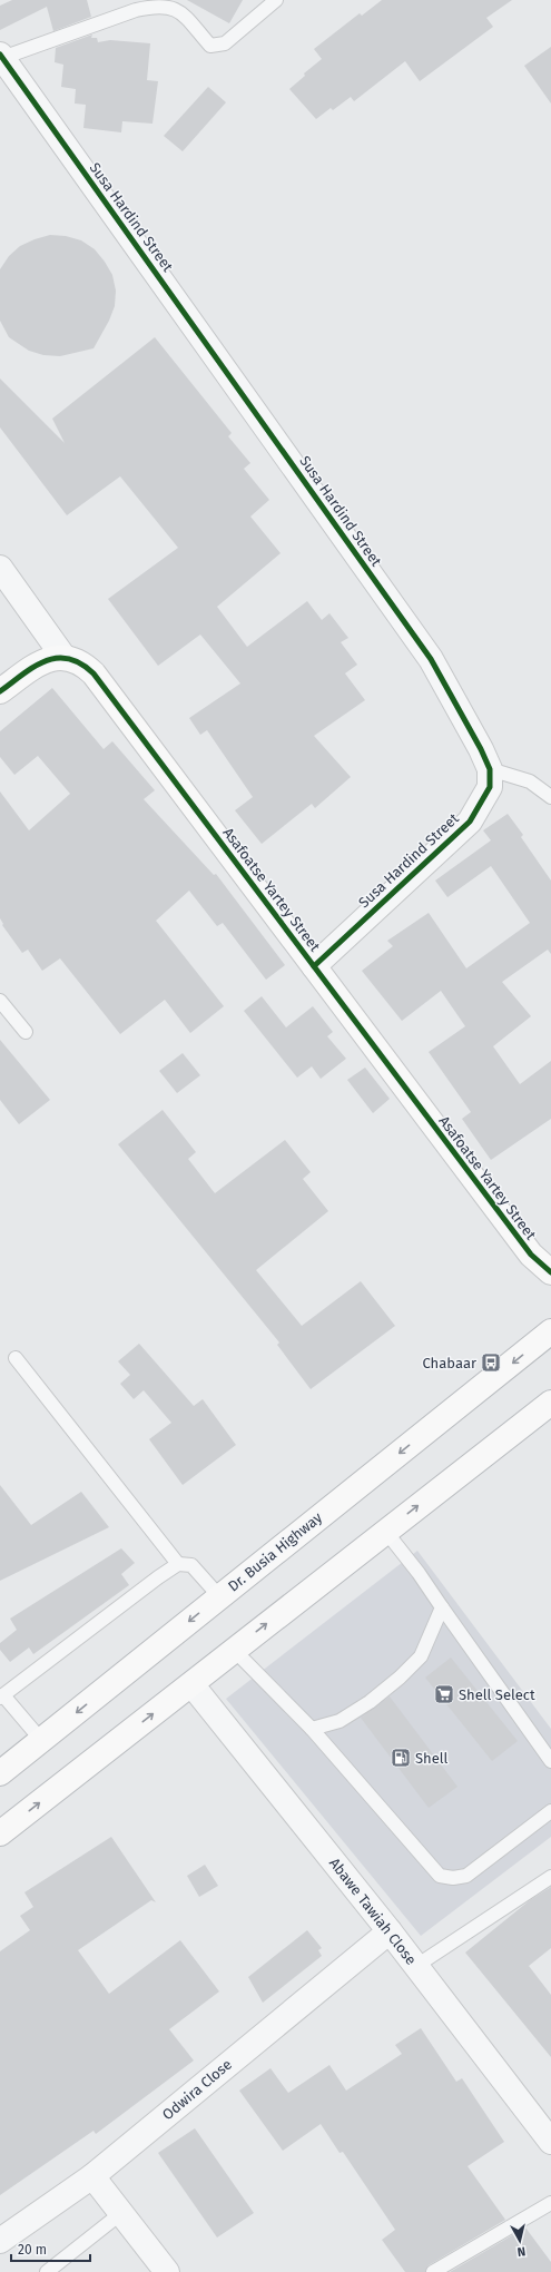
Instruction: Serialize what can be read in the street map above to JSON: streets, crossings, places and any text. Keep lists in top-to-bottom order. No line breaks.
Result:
{"streets":{"main road":["Asafoatse Yartey Street","Dr. Busia Highway"],"street":["Susa Hardind Street","Abawe Tawiah Close","Odwira Close"]},"crossings":[["Susa Hardind Street","Asafoatse Yartey Street"],["Abawe Tawiah Close","Odwira Close"]],"places":{"bus stop":["Chabaar"],"supermarket":["Shell Select"],"fuel station":["Shell"]},"scale_bar":"20 m","north":"bottom"}
